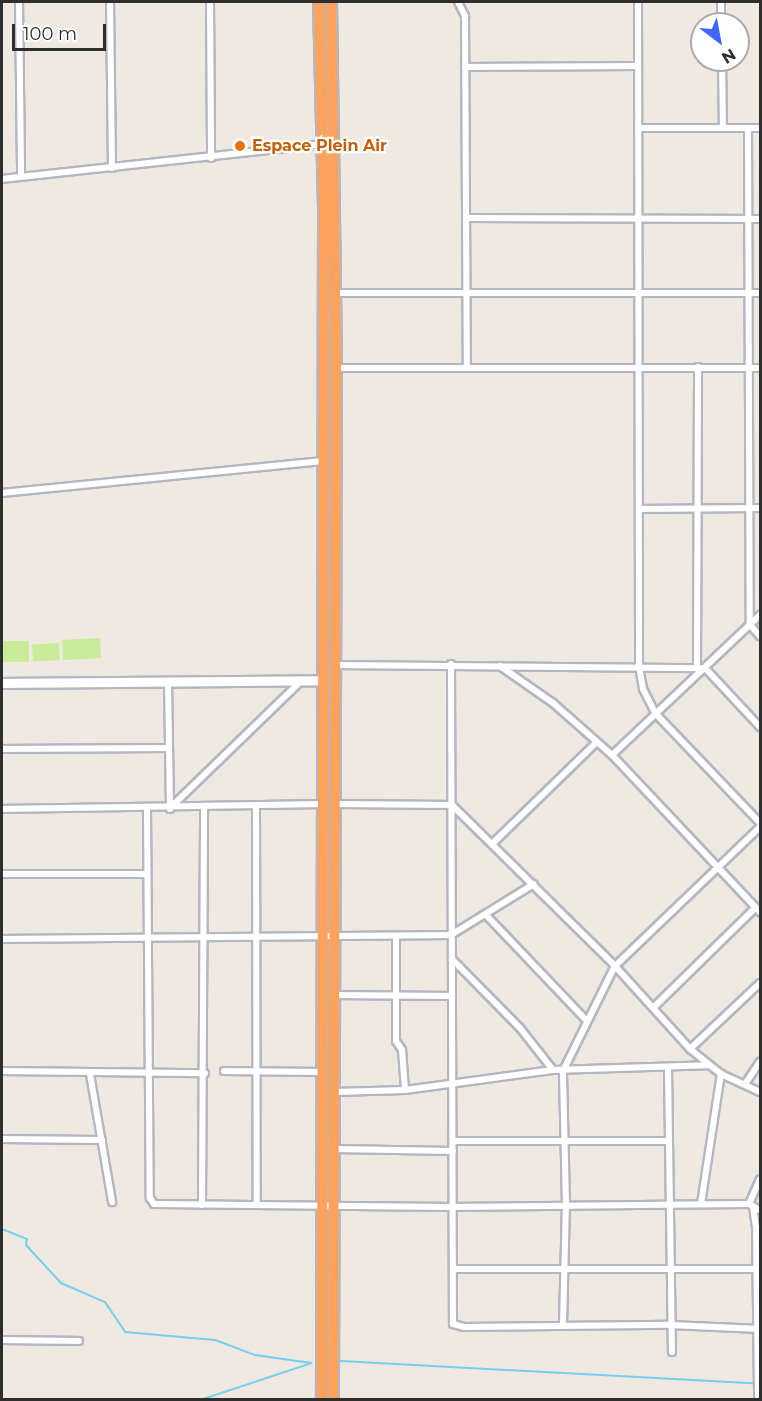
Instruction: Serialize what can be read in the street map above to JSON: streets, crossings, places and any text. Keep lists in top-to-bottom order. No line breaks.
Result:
{"places":["Espace Plein Air"],"scale_bar":"100 m","north":"bottom right"}
